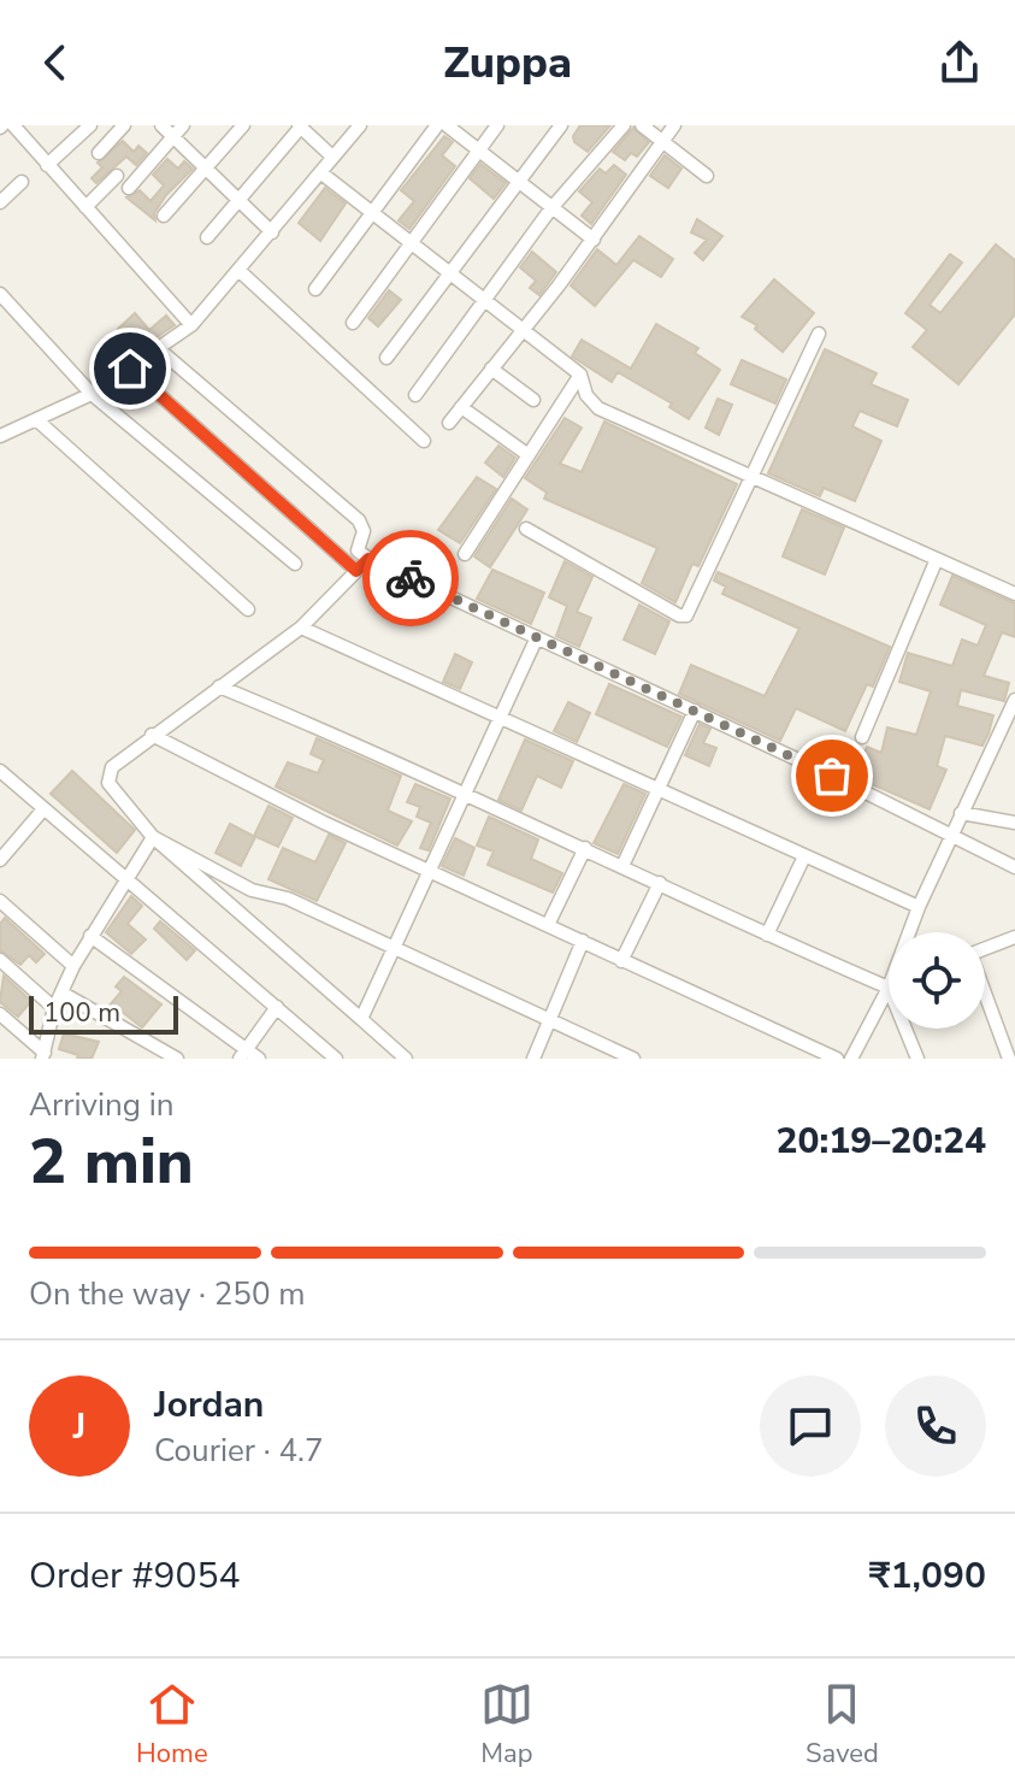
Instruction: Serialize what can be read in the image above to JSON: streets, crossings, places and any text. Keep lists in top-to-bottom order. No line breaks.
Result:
{"scale_bar":"100 m","page":{"header":"Zuppa","scale":"100 m","heading":["2 min","Arriving in","20:19–20:24"],"panel":["Jordan","Courier · 4.7","Order #9054","₹1,090"],"bar":"On the way · 250 m","round":"J","tabs":["Home","Map","Saved"]}}
